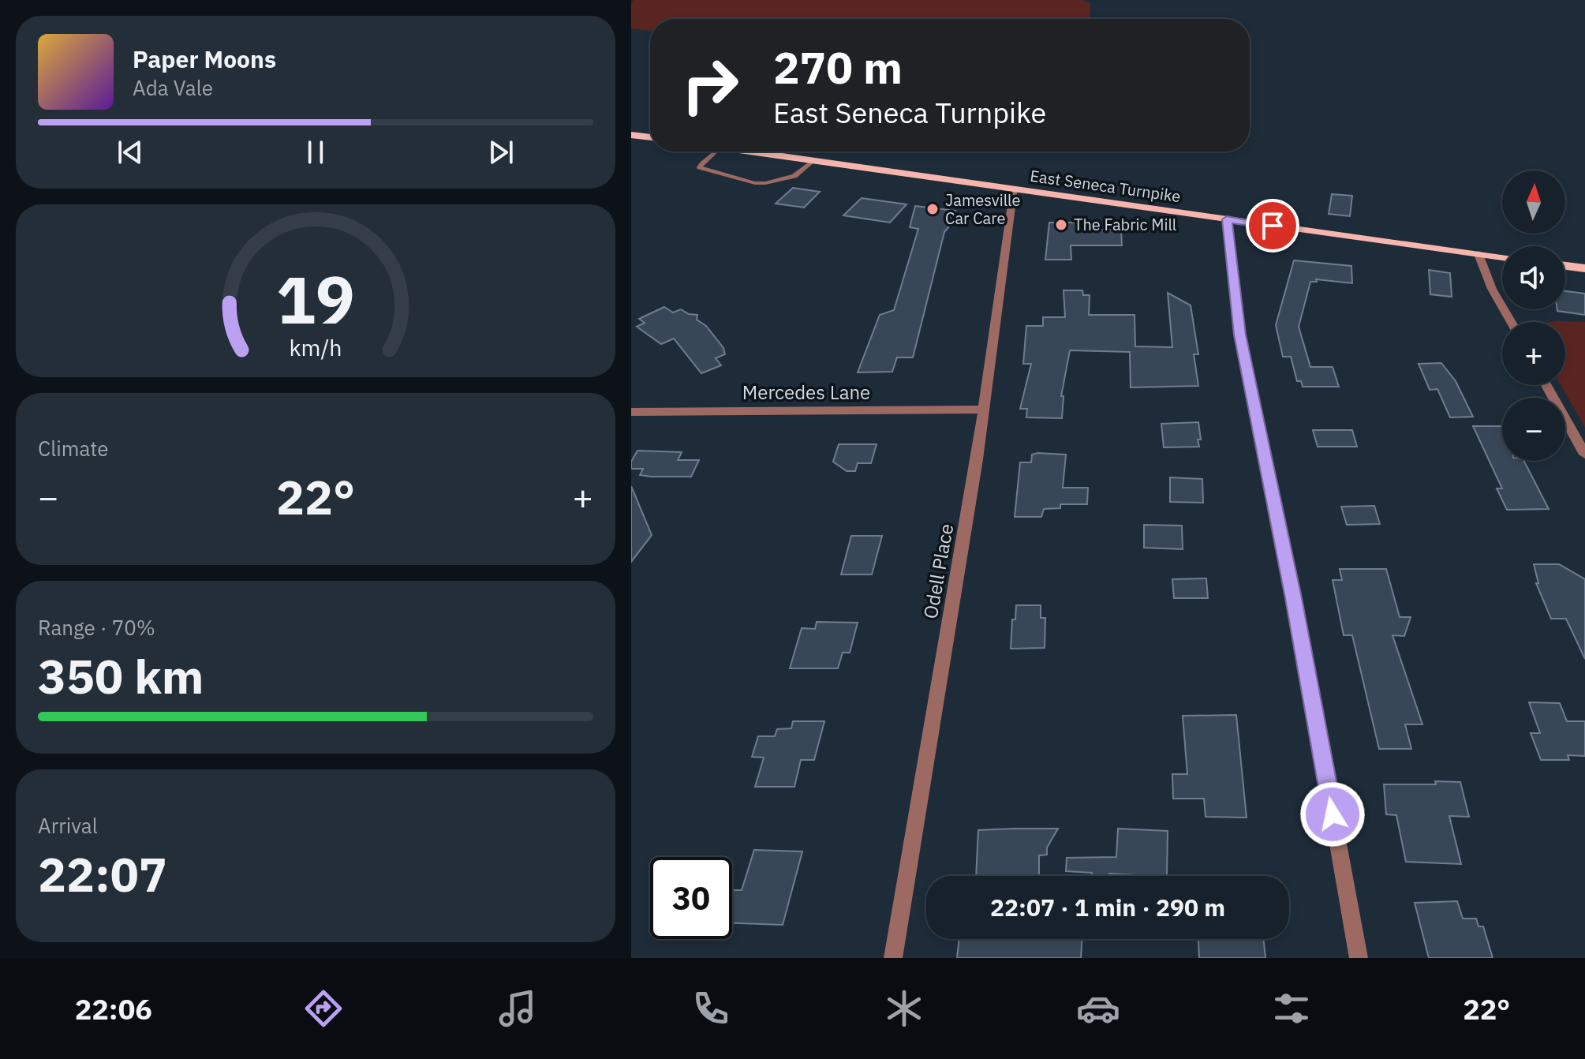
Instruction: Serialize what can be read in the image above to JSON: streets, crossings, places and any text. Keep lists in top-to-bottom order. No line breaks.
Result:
{"streets":{"main road":["East Seneca Turnpike"],"street":["Mercedes Lane","Odell Place"]},"crossings":[["East Seneca Turnpike","Odell Place"],["Mercedes Lane","Odell Place"]],"places":["Jamesville Car Care","The Fabric Mill"],"north":"top","page":{"turn":["270 m","East Seneca Turnpike"],"song":["Paper Moons","Ada Vale"],"map_buttons":["+","−"],"tile":["Climate",["Range · 70%","350 km"],["Arrival","22:07"]],"heat":["−","22°","+"],"limit":"30","trip":"22:07 · 1 min · 290 m","tabs":["22:06","22°"],"gauge":["19","km/h"]}}
